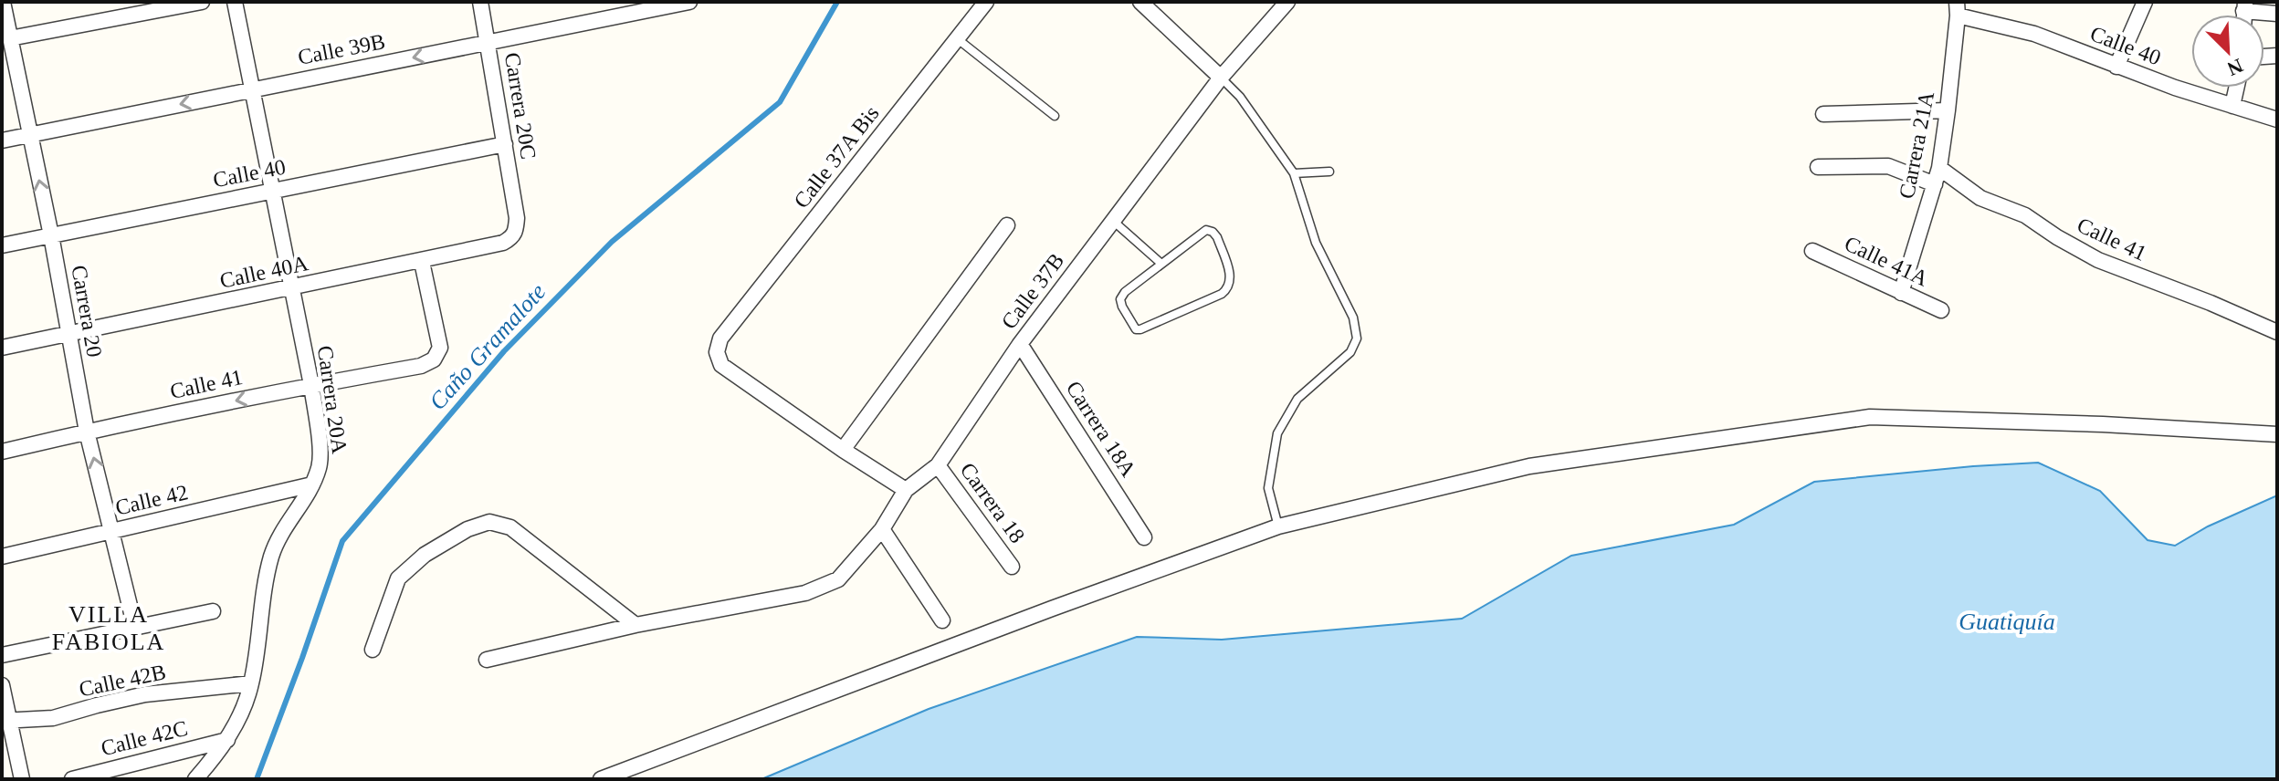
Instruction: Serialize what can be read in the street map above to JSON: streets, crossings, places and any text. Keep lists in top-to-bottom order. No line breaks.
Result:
{"streets":{"street":["Calle 40","Calle 39B","Carrera 20C","Carrera 21A","Calle 37A Bis","Calle 41","Calle 41A","Calle 40A","Calle 37B","Carrera 20","Carrera 20A","Carrera 18A","Calle 42","Carrera 18","Calle 42B","Calle 42C"]},"crossings":[["Calle 40","Carrera 20C"],["Calle 40","Carrera 21A"],["Calle 40","Carrera 20"],["Calle 40","Carrera 20A"],["Calle 39B","Carrera 20C"],["Calle 39B","Carrera 20"],["Calle 39B","Carrera 20A"],["Carrera 20C","Calle 40A"],["Carrera 21A","Calle 41"],["Carrera 21A","Calle 41A"],["Calle 41","Calle 40A"],["Calle 41","Carrera 20"],["Calle 41","Carrera 20A"],["Calle 40A","Carrera 20"],["Calle 40A","Carrera 20A"],["Calle 37B","Carrera 18A"],["Calle 37B","Carrera 18"],["Carrera 20","Calle 42"],["Carrera 20A","Calle 42"],["Carrera 20A","Calle 42B"],["Carrera 20A","Calle 42C"]],"districts":["VILLA FABIOLA"],"water":["Caño Gramalote","Guatiquía"],"north":"bottom right"}
